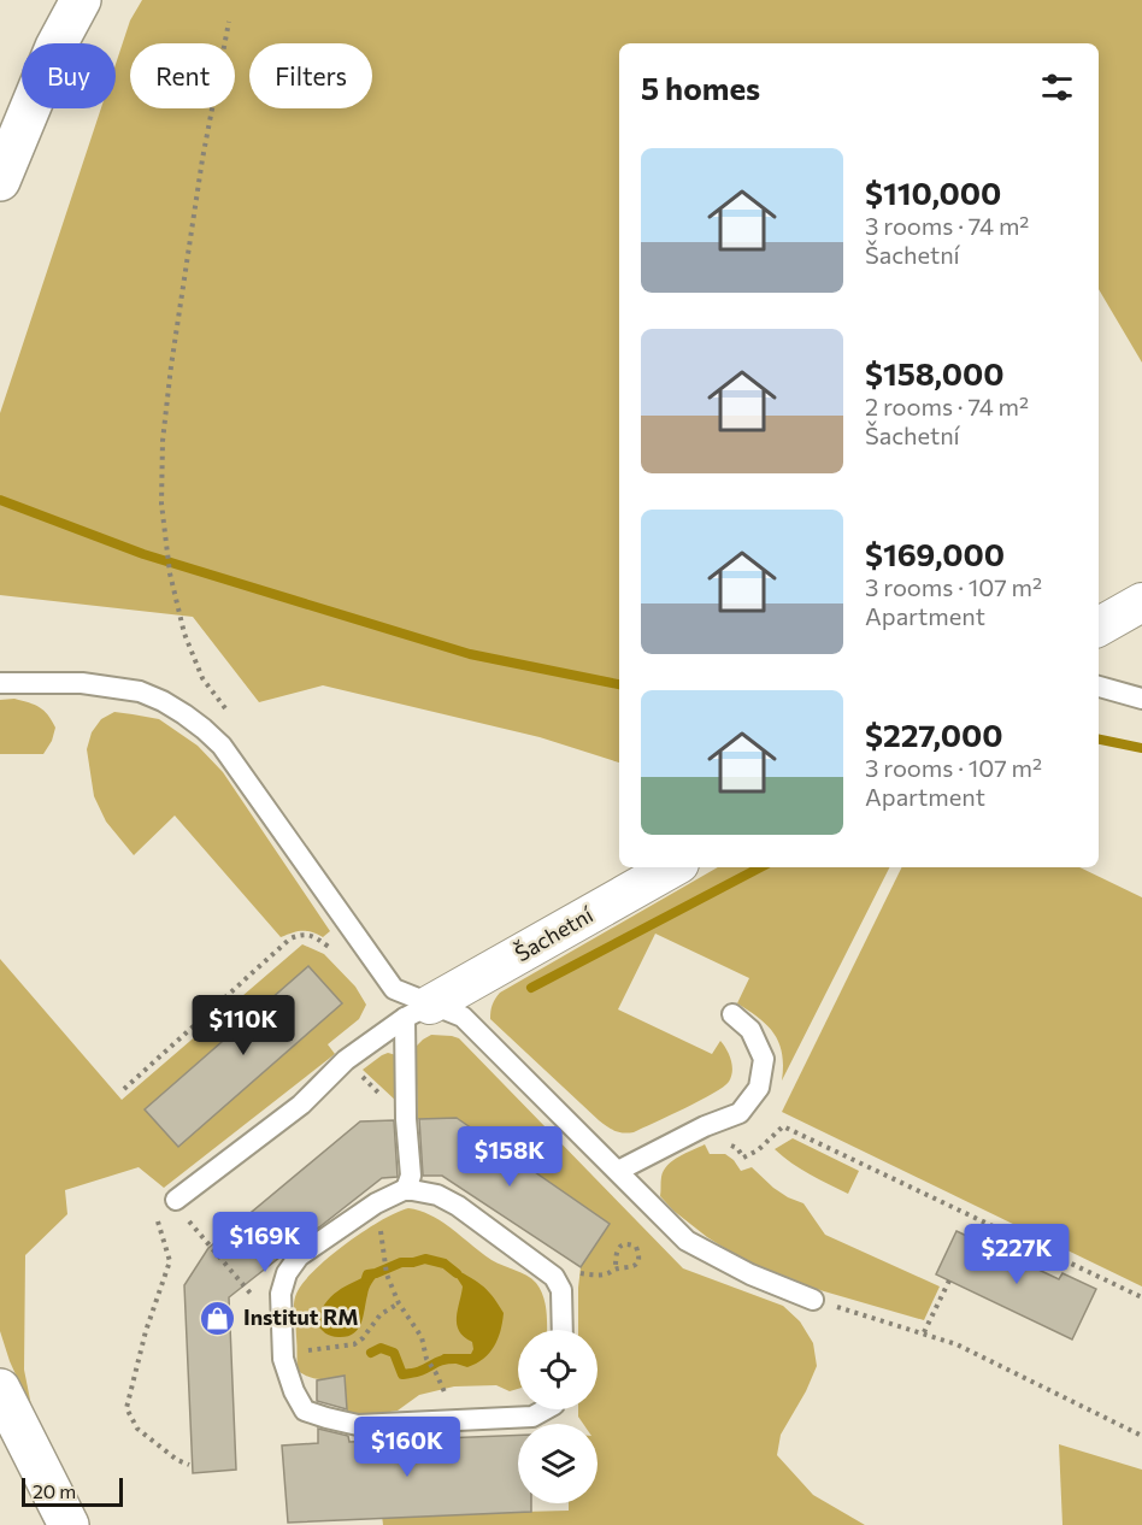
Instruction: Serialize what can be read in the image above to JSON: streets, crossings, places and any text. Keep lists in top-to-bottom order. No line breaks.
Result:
{"streets":{"street":["Šachetní"]},"places":{"shop":["Institut RM"]},"scale_bar":"20 m","page":{"chip":["Buy","Rent","Filters"],"heading":"5 homes","list":[{"name":"$110,000","note":"3 rooms · 74 m² · Šachetní"},{"name":"$158,000","note":"2 rooms · 74 m² · Šachetní"},{"name":"$169,000","note":"3 rooms · 107 m² · Apartment"},{"name":"$227,000","note":"3 rooms · 107 m² · Apartment"}],"price":["$110K","$158K","$169K","$227K","$160K"],"scale":"20 m"}}
